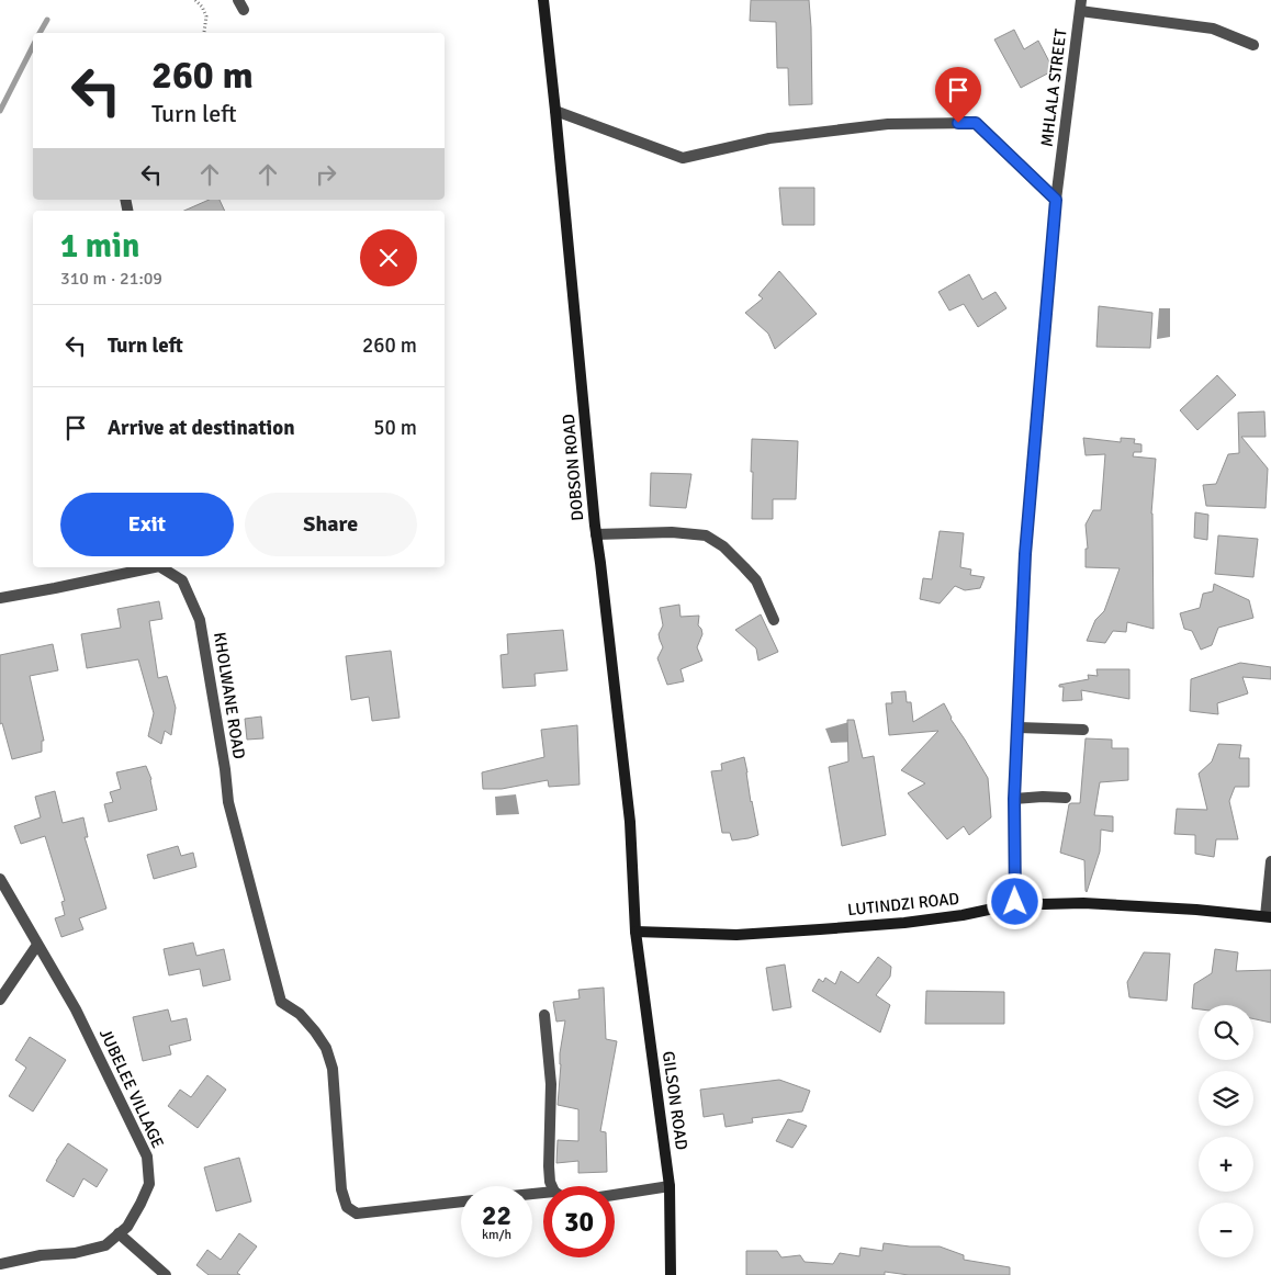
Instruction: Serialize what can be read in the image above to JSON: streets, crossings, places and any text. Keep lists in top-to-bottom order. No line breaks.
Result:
{"streets":{"street":["MHLALA STREET","DOBSON ROAD","KHOLWANE ROAD","LUTINDZI ROAD","JUBELEE VILLAGE","GILSON ROAD"]},"crossings":[["MHLALA STREET","LUTINDZI ROAD"],["DOBSON ROAD","LUTINDZI ROAD"],["DOBSON ROAD","GILSON ROAD"],["LUTINDZI ROAD","GILSON ROAD"]],"page":{"turn":["260 m","Turn left"],"heading":["1 min","310 m · 21:09"],"list":[{"name":"Turn left","value":"260 m"},{"name":"Arrive at destination","value":"50 m"}],"buttons":["Exit","Share"],"map_buttons":["+","−"],"speed":"22 km/h","limit":"30"}}
